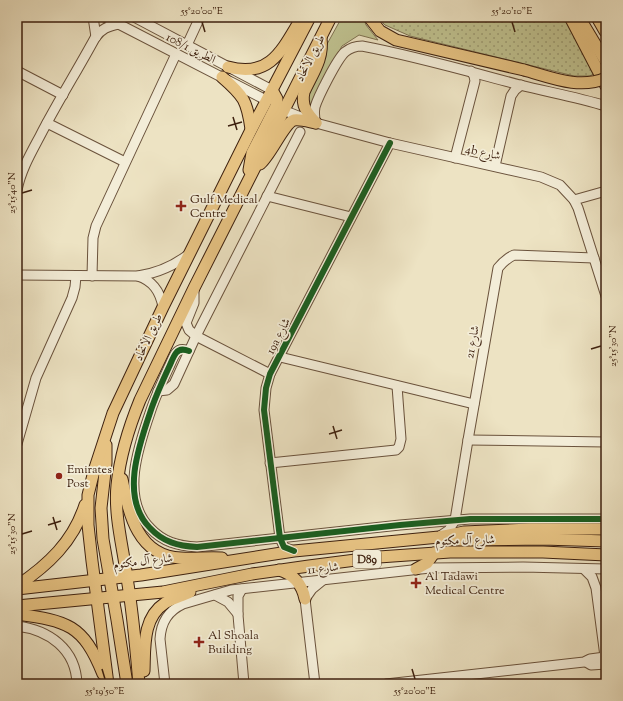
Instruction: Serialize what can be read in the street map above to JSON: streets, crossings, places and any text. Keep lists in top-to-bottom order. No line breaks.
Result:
{"streets":{"main road":["طريق الاتحاد","شارع آل مكتوم","D89"],"street":["108/1 الطريق","4b شارع","19a شارع","شارع 21","شارع 11"]},"crossings":[["108/1 الطريق","طريق الاتحاد"],["108/1 الطريق","4b شارع"],["طريق الاتحاد","4b شارع"],["طريق الاتحاد","شارع آل مكتوم"],["4b شارع","19a شارع"],["4b شارع","شارع 21"]],"places":{"health":["Gulf Medical Centre","Al Tadawi Medical Centre","Al Shoala Building"],"other":["Emirates Post"]},"coordinates":["55°20'00\"E","55°20'10\"E","25°15'40\"N","25°15'30\"N","55°19'50\"E"]}
